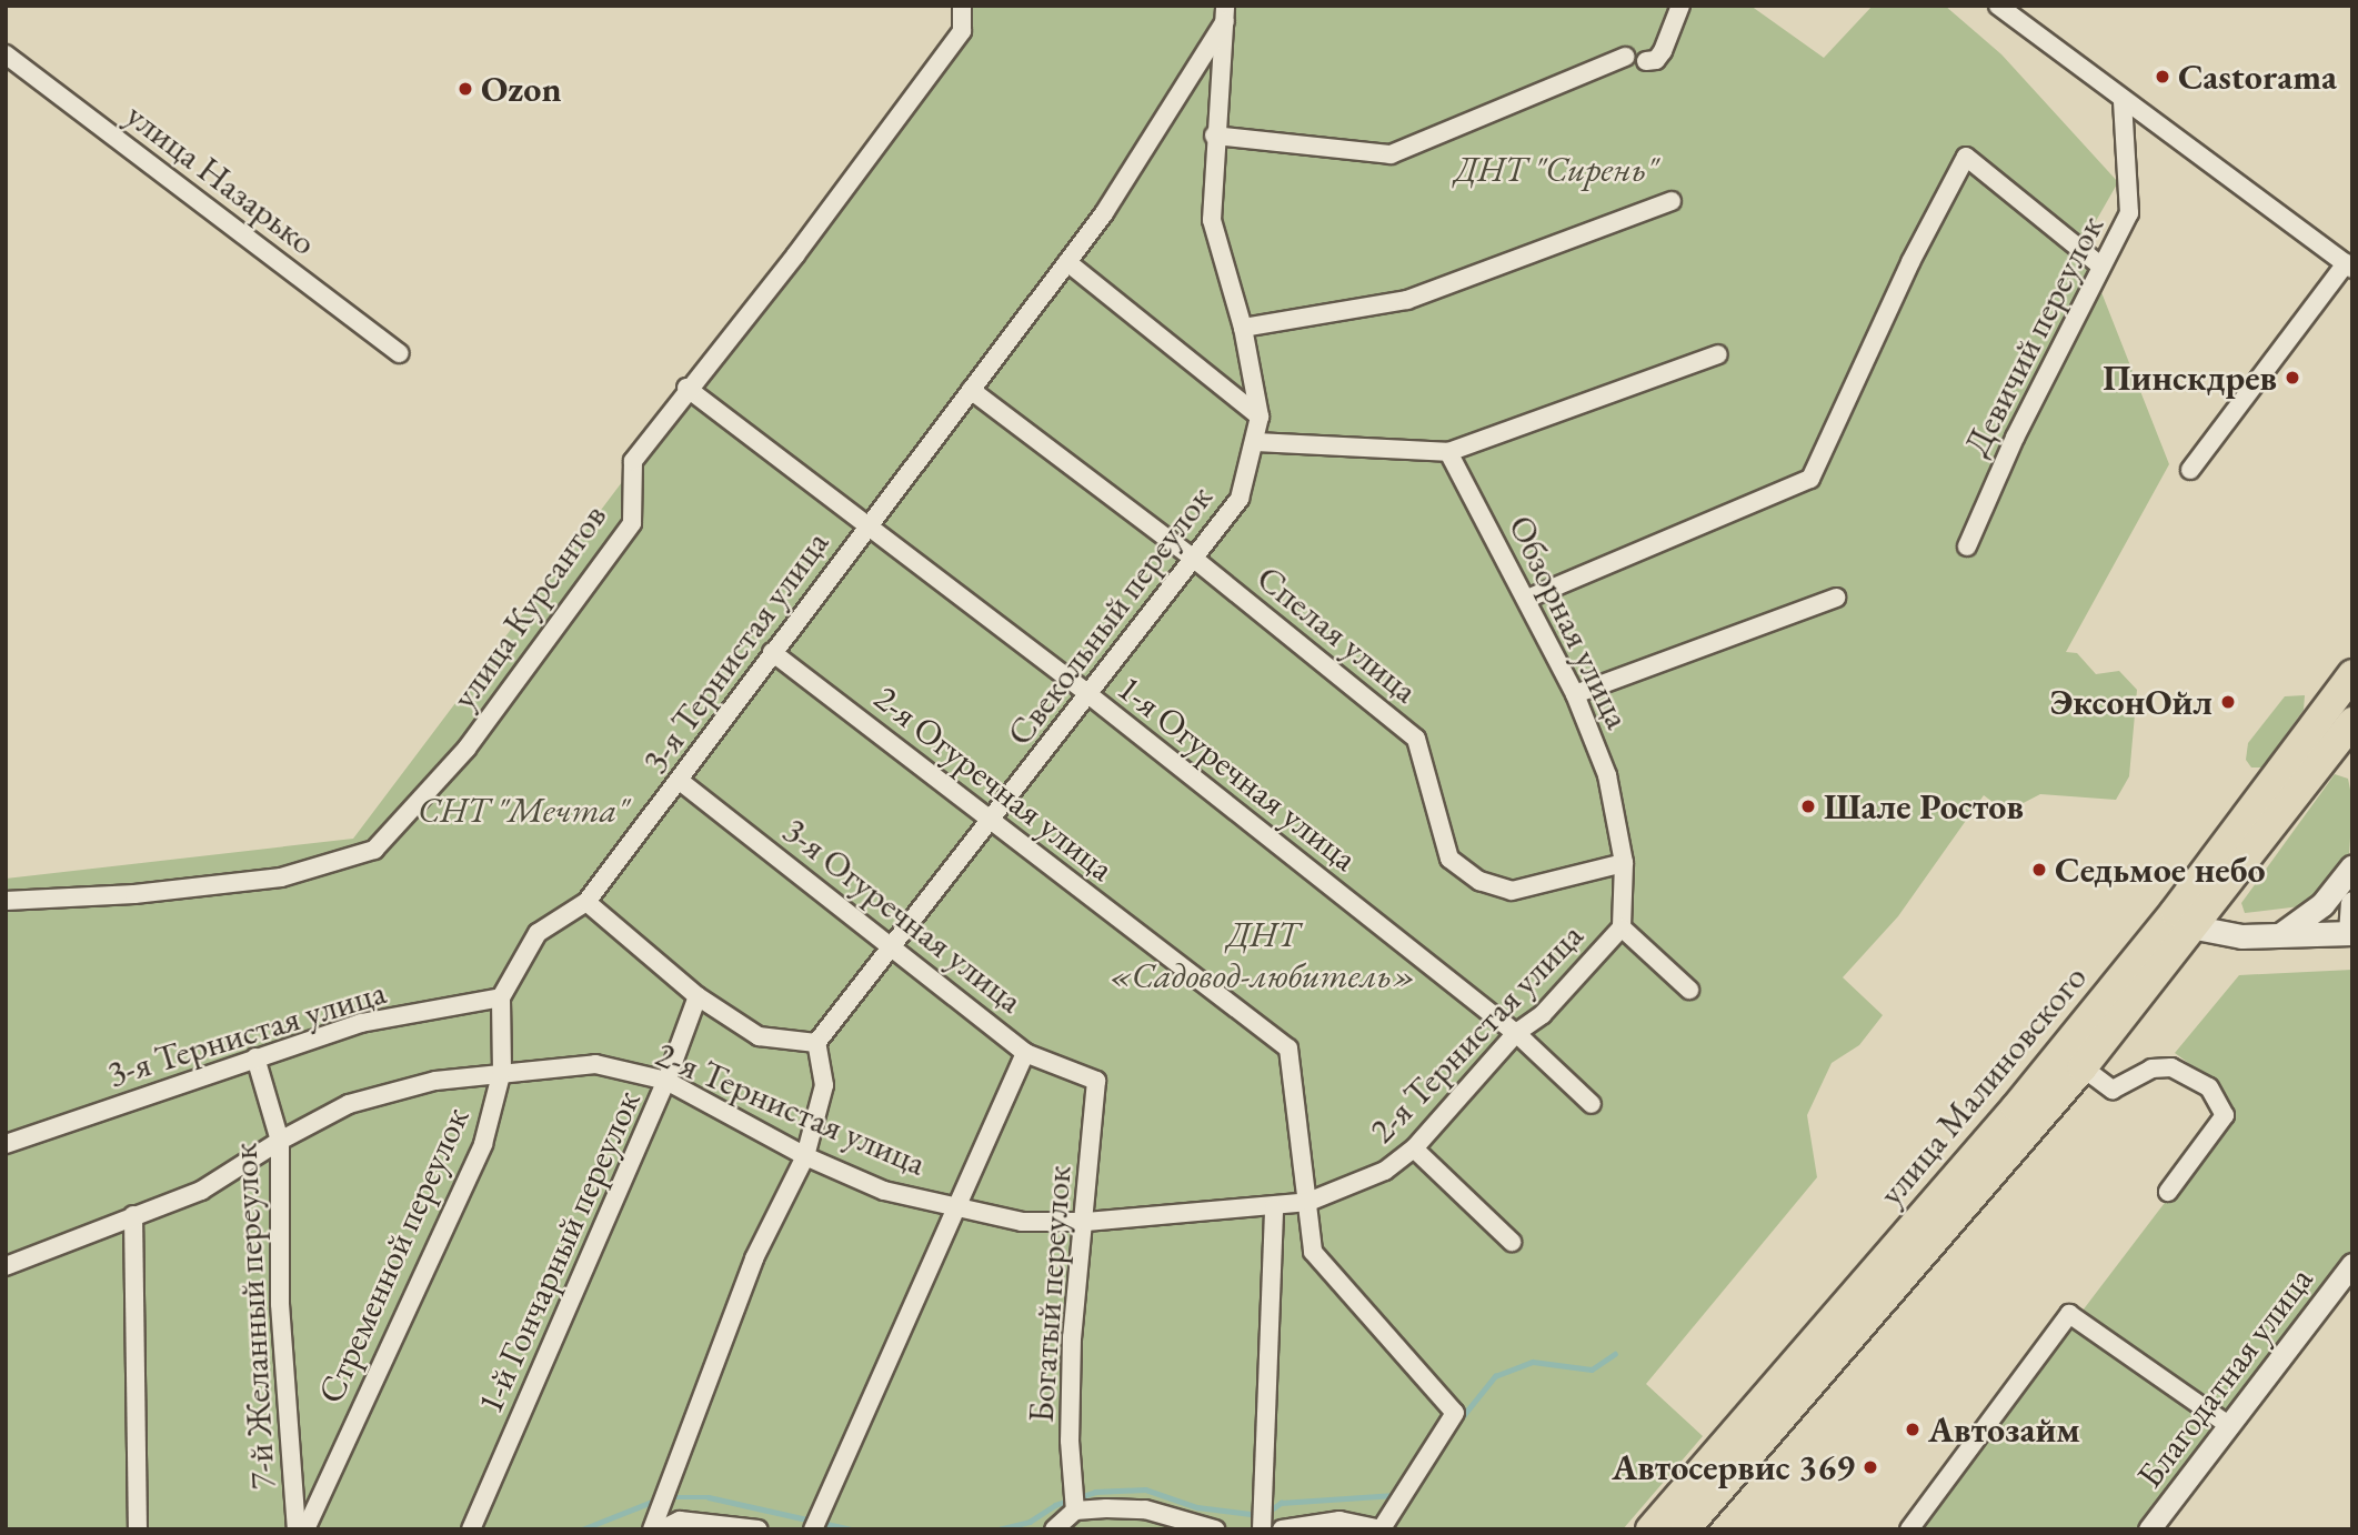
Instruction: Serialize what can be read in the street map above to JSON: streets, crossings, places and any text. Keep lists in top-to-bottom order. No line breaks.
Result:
{"streets":{"highway":["улица Малиновского"],"street":["улица Назарько","Девичий переулок","улица Курсантов","Свекольный переулок","Обзорная улица","Спелая улица","3-я Тернистая улица","1-я Огуречная улица","2-я Огуречная улица","3-я Огуречная улица","2-я Тернистая улица","1-й Гончарный переулок","Стременной переулок","Богатый переулок","7-й Желанный переулок","Благодатная улица"]},"crossings":[["улица Курсантов","1-я Огуречная улица"],["Свекольный переулок","Спелая улица"],["Свекольный переулок","3-я Тернистая улица"],["Свекольный переулок","1-я Огуречная улица"],["Свекольный переулок","2-я Огуречная улица"],["Свекольный переулок","3-я Огуречная улица"],["Обзорная улица","Спелая улица"],["Обзорная улица","2-я Тернистая улица"],["Спелая улица","3-я Тернистая улица"],["3-я Тернистая улица","1-я Огуречная улица"],["3-я Тернистая улица","2-я Огуречная улица"],["3-я Тернистая улица","3-я Огуречная улица"],["3-я Тернистая улица","Стременной переулок"],["3-я Тернистая улица","7-й Желанный переулок"],["1-я Огуречная улица","2-я Тернистая улица"],["2-я Огуречная улица","2-я Тернистая улица"],["3-я Огуречная улица","Богатый переулок"],["2-я Тернистая улица","1-й Гончарный переулок"],["2-я Тернистая улица","Стременной переулок"],["2-я Тернистая улица","Богатый переулок"],["2-я Тернистая улица","7-й Желанный переулок"]],"parks":["ДНТ \"Сирень\"","СНТ \"Мечта\"","ДНТ «Садовод-любитель»"],"places":["Castorama","Ozon","Пинскдрев","ЭксонОйл","Шале Ростов","Седьмое небо","Автозайм","Автосервис 369"]}
